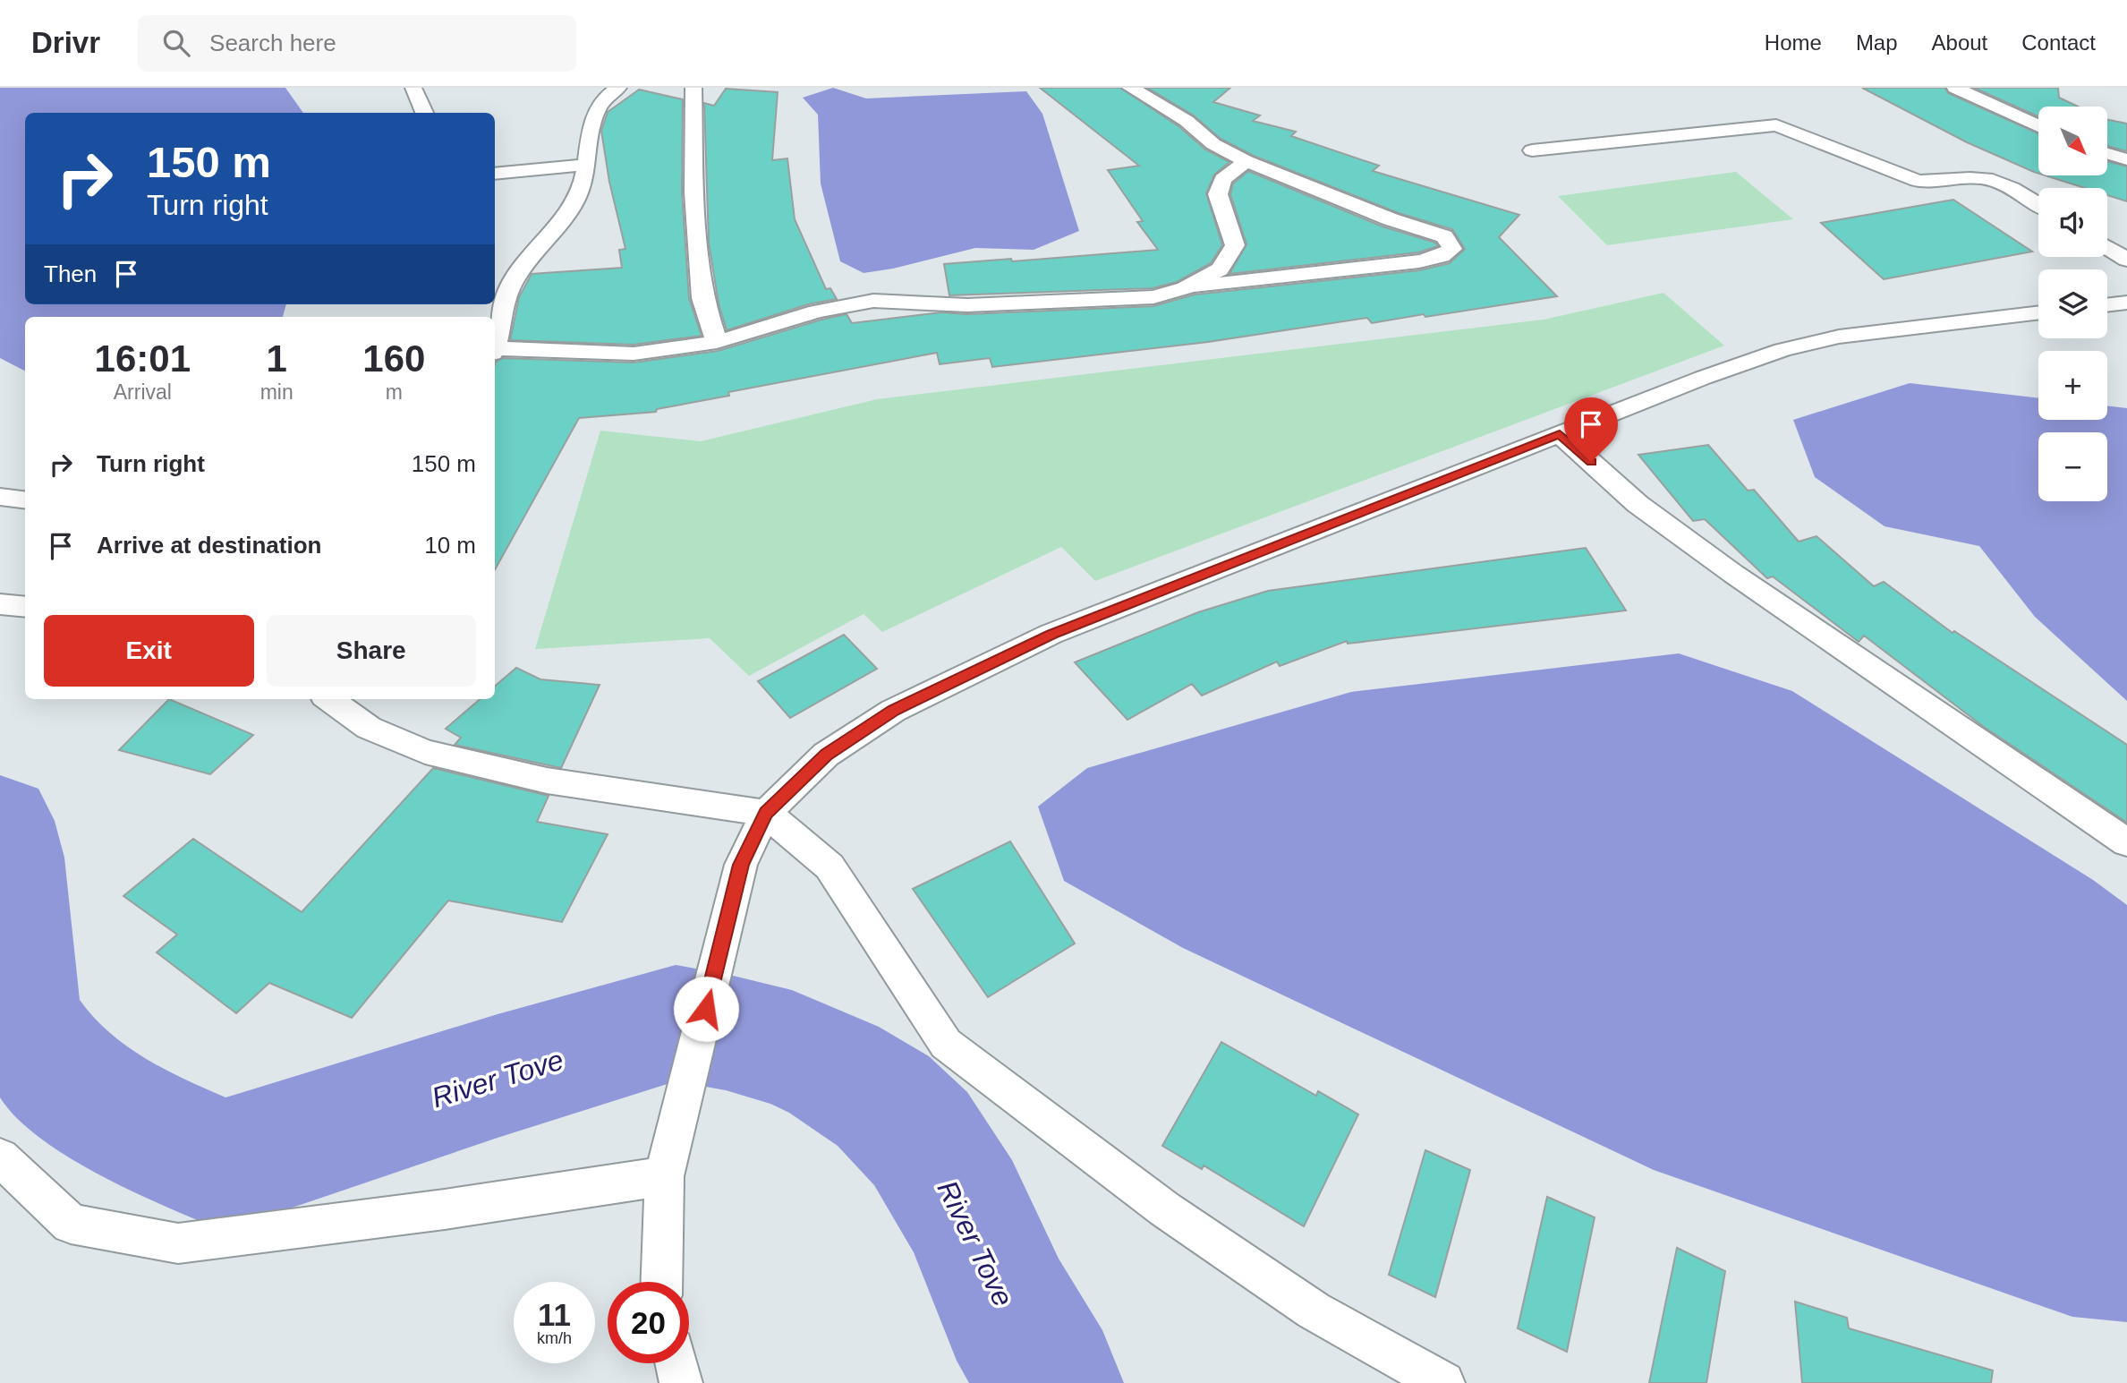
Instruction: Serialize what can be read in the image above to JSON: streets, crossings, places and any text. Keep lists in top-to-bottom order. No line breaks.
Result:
{"water":["River Tove"],"north":"bottom right","page":{"header":"Drivr","search":"Search here","nav":["Home","Map","About","Contact"],"map_buttons":["+","−"],"turn":["150 m","Turn right"],"then":"Then","eta":["16:01","Arrival","1","min","160","m"],"list":[{"name":"Turn right","value":"150 m"},{"name":"Arrive at destination","value":"10 m"}],"buttons":["Exit","Share"],"speed":"11 km/h","limit":"20"}}
